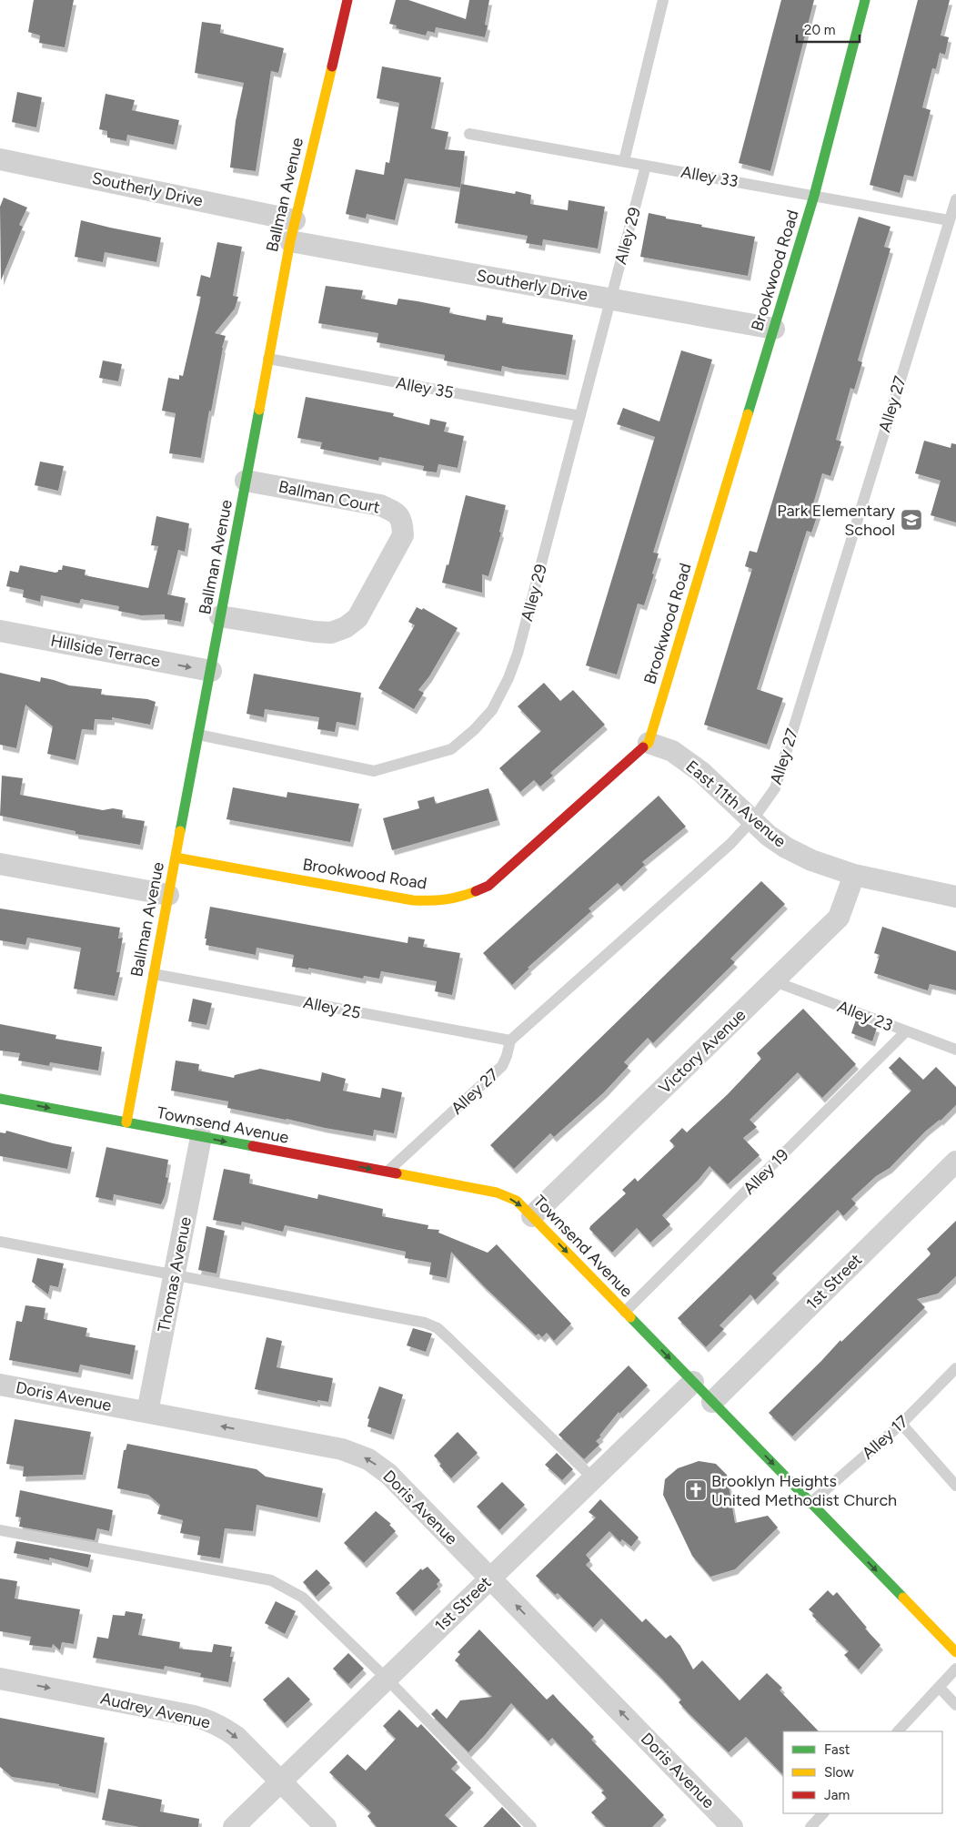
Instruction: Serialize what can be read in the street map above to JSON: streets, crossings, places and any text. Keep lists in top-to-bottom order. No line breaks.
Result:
{"streets":{"street":["Southerly Drive","Ballman Avenue","Brookwood Road","Ballman Court","Hillside Terrace","East 11th Avenue","Victory Avenue","Townsend Avenue","Thomas Avenue","1st Street","Doris Avenue","Audrey Avenue"],"lane":["Alley 33","Alley 29","Alley 35","Alley 27","Alley 25","Alley 23","Alley 19","Alley 17"]},"crossings":[["Alley 33","Alley 29"],["Alley 33","Brookwood Road"],["Alley 33","Alley 27"],["Southerly Drive","Ballman Avenue"],["Southerly Drive","Alley 29"],["Southerly Drive","Brookwood Road"],["Ballman Avenue","Alley 29"],["Ballman Avenue","Brookwood Road"],["Ballman Avenue","Alley 35"],["Ballman Avenue","Ballman Court"],["Ballman Avenue","Hillside Terrace"],["Ballman Avenue","Alley 25"],["Ballman Avenue","Townsend Avenue"],["Alley 29","Alley 35"],["Brookwood Road","East 11th Avenue"],["Alley 27","East 11th Avenue"],["Alley 27","Alley 25"],["Alley 27","Townsend Avenue"],["East 11th Avenue","Victory Avenue"],["Alley 23","Victory Avenue"],["Alley 23","Alley 19"],["Victory Avenue","Townsend Avenue"],["Townsend Avenue","Alley 19"],["Townsend Avenue","Thomas Avenue"],["Townsend Avenue","1st Street"],["Townsend Avenue","Alley 17"],["Thomas Avenue","Doris Avenue"],["1st Street","Doris Avenue"],["1st Street","Audrey Avenue"]],"one_way":["Hillside Terrace","Townsend Avenue","Doris Avenue","Audrey Avenue"],"places":{"school or university":["Park Elementary School"],"church":["Brooklyn Heights United Methodist Church"]},"legend":["Fast","Slow","Jam"],"scale_bar":"20 m"}
